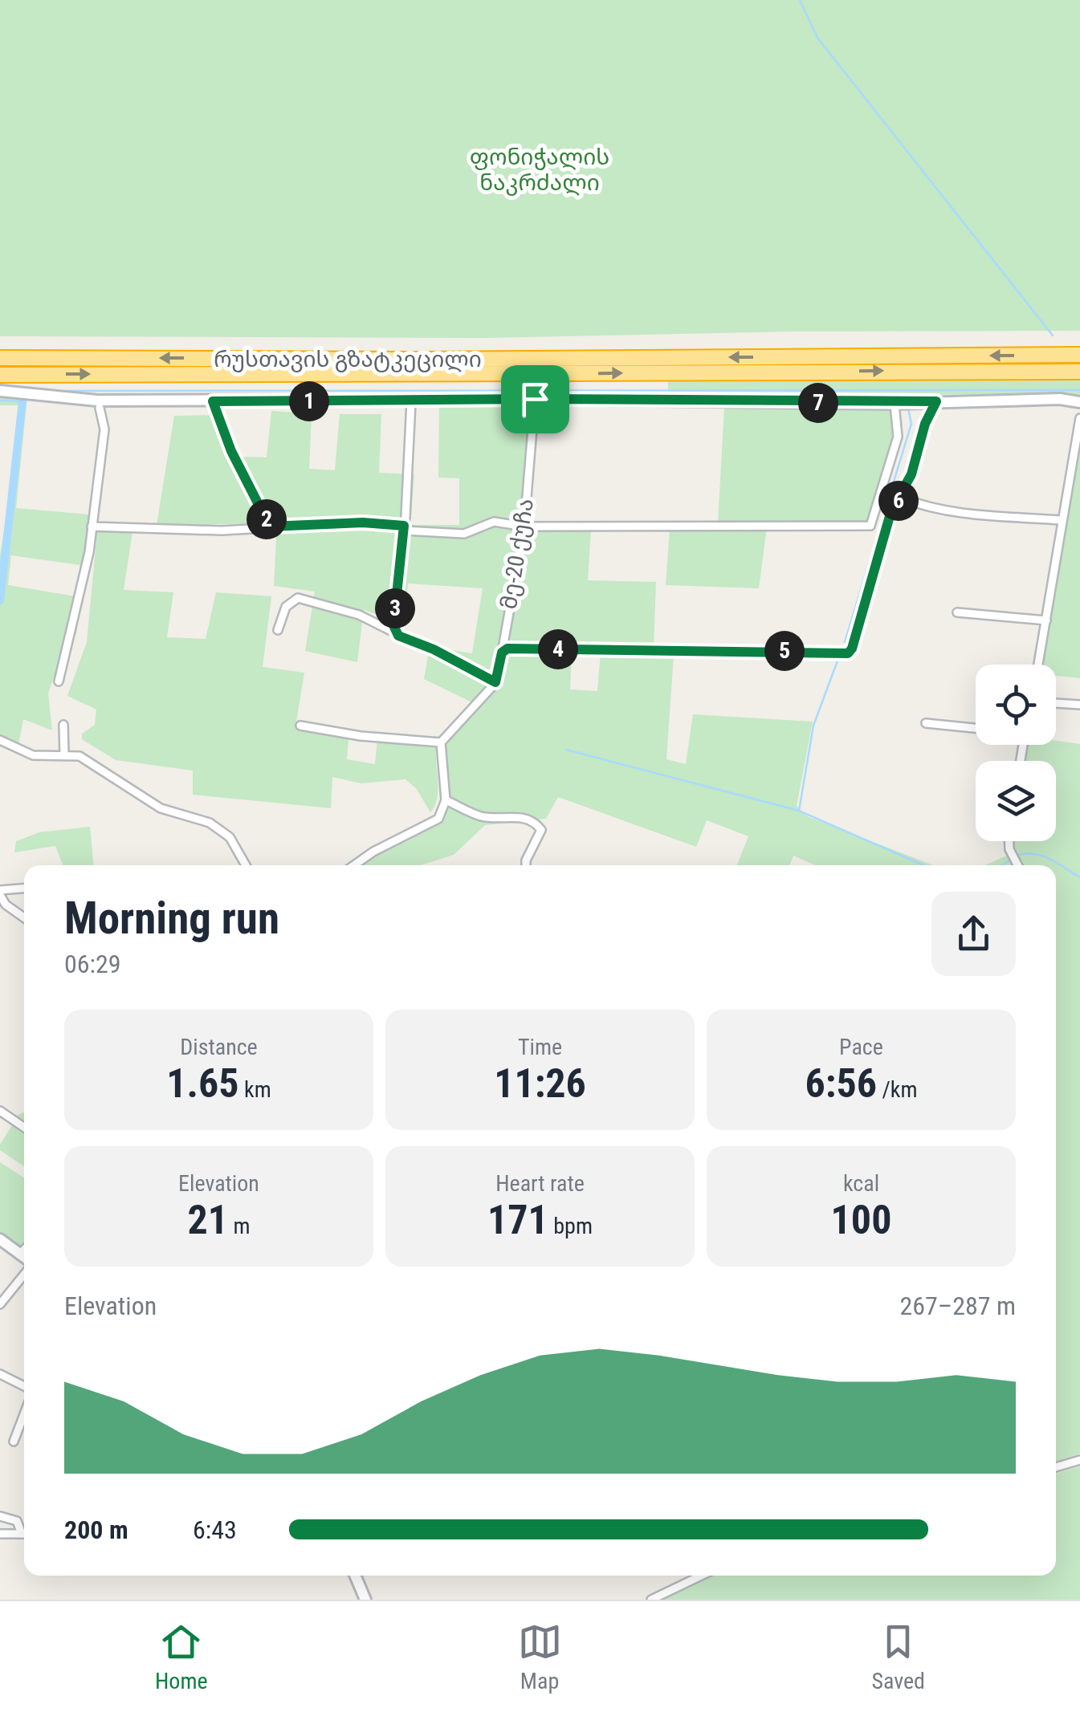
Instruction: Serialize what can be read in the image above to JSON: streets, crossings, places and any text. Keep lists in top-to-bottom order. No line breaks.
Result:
{"streets":{"highway":["რუსთავის გზატკეცილი"],"street":["მე-20 ქუჩა"]},"parks":["ფონიჭალის ნაკრძალი"],"page":{"pins":["1","7","6","2","3","4","5"],"heading":["Morning run","06:29"],"stats":[["Distance","1.65 km"],["Time","11:26"],["Pace","6:56 /km"],["Elevation","21 m"],["Heart rate","171 bpm"],["kcal","100"]],"chart":["Elevation","267–287 m"],"list":[{"name":"200 m","note":"6:43"}],"tabs":["Home","Map","Saved"]}}
